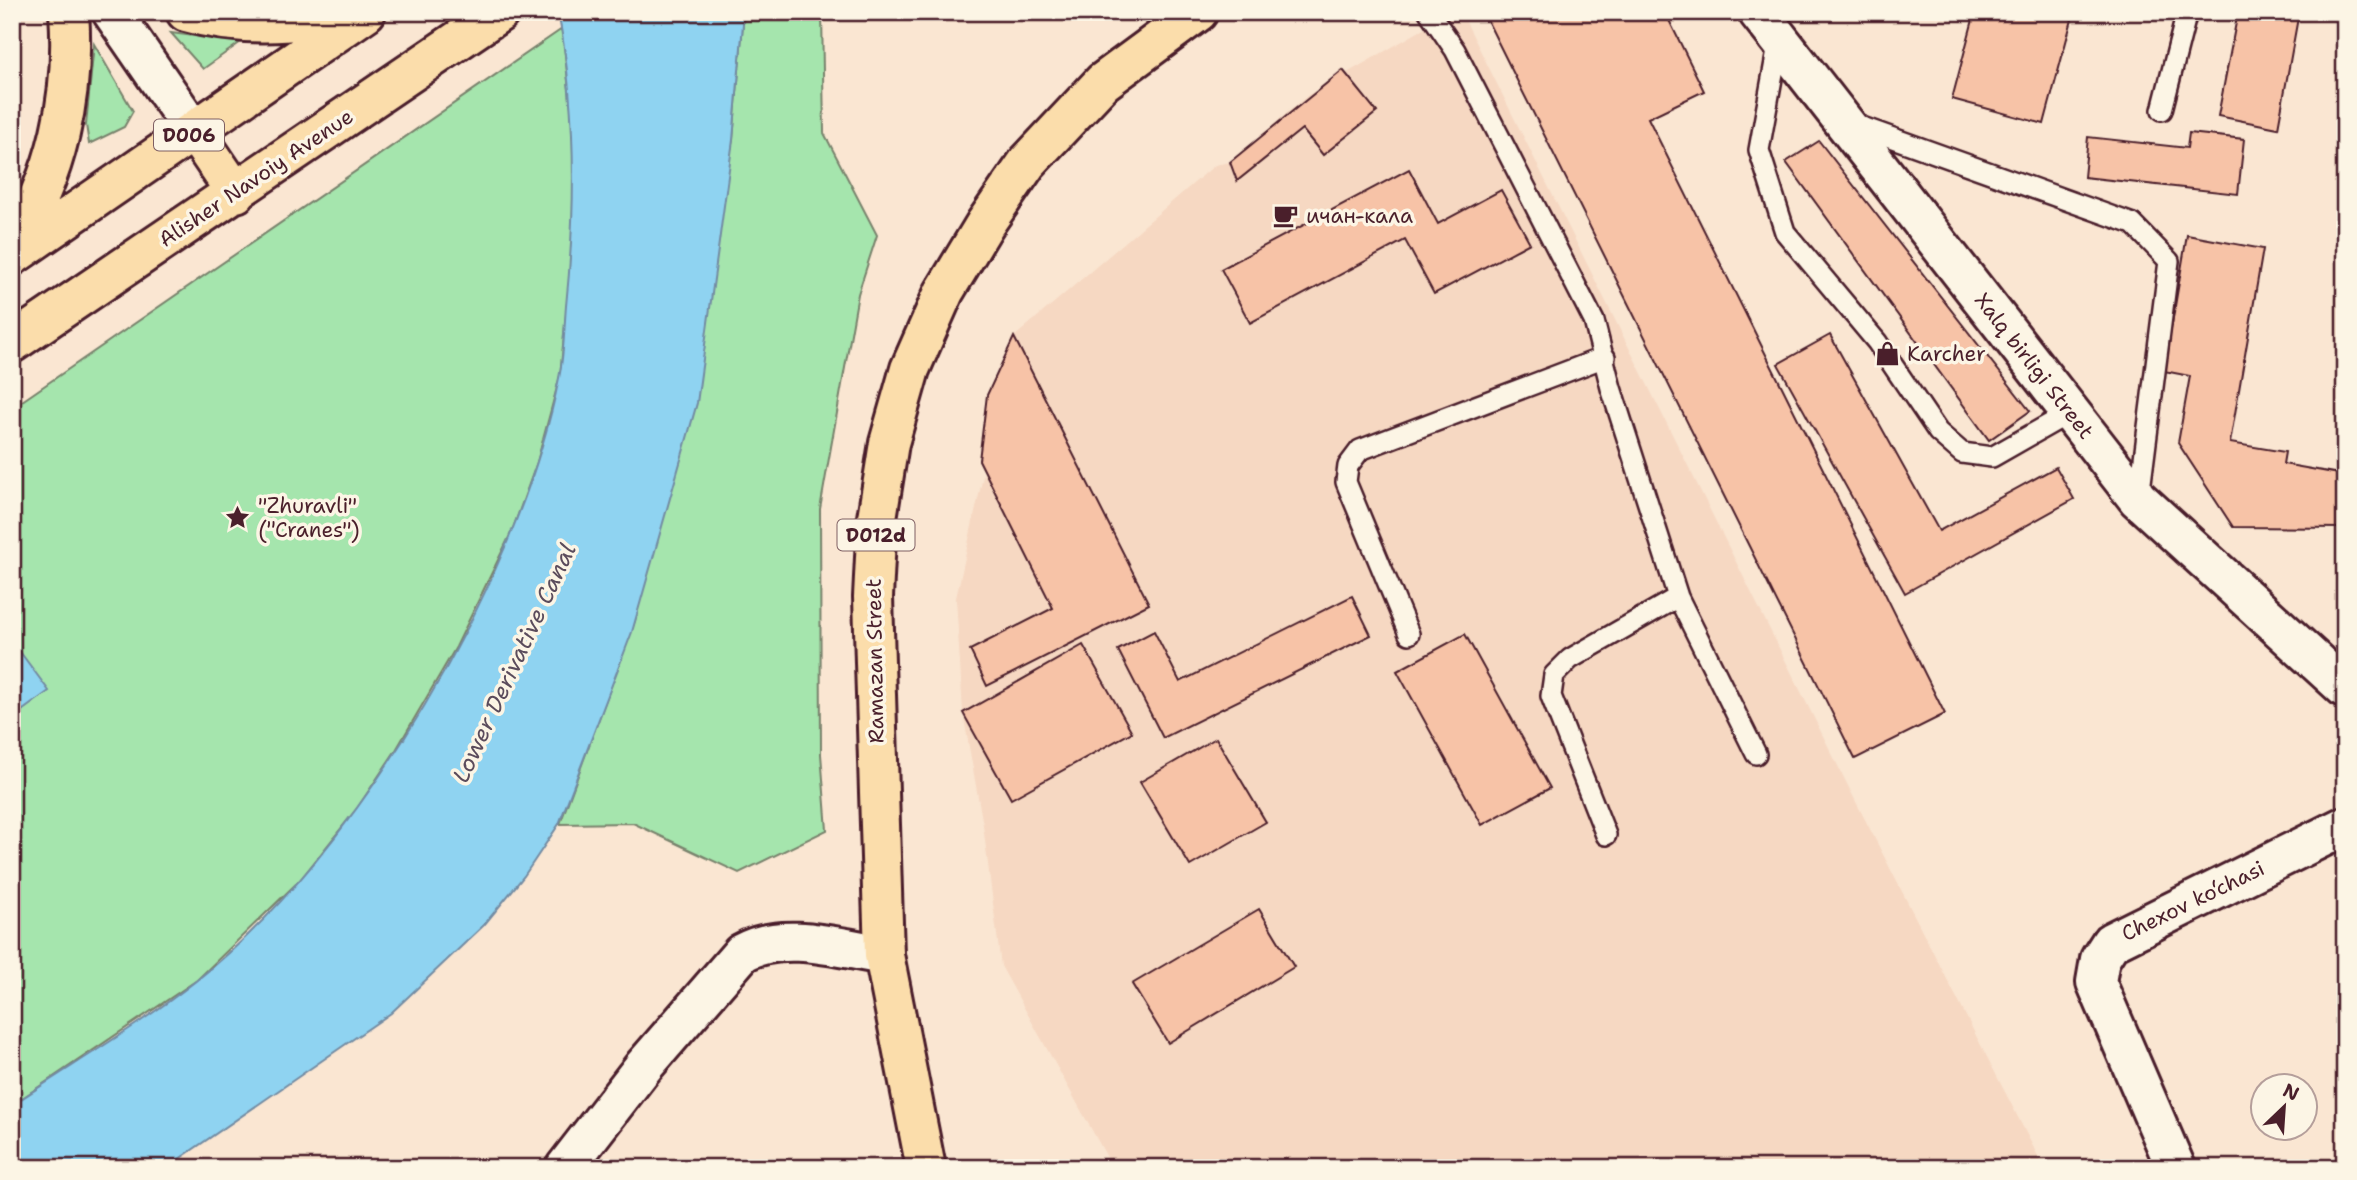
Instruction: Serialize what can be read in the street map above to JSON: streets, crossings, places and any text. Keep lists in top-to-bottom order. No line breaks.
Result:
{"streets":{"main road":["D006","Alisher Navoiy Avenue","D012d","Ramazan Street"],"street":["Xalq birligi Street","Chexov ko‘chasi"]},"water":["Lower Derivative Canal"],"places":{"cafe":["ичан-кала"],"shop":["Karcher"],"place":["\"Zhuravli\" (\"Cranes\")"]},"north":"top right"}
